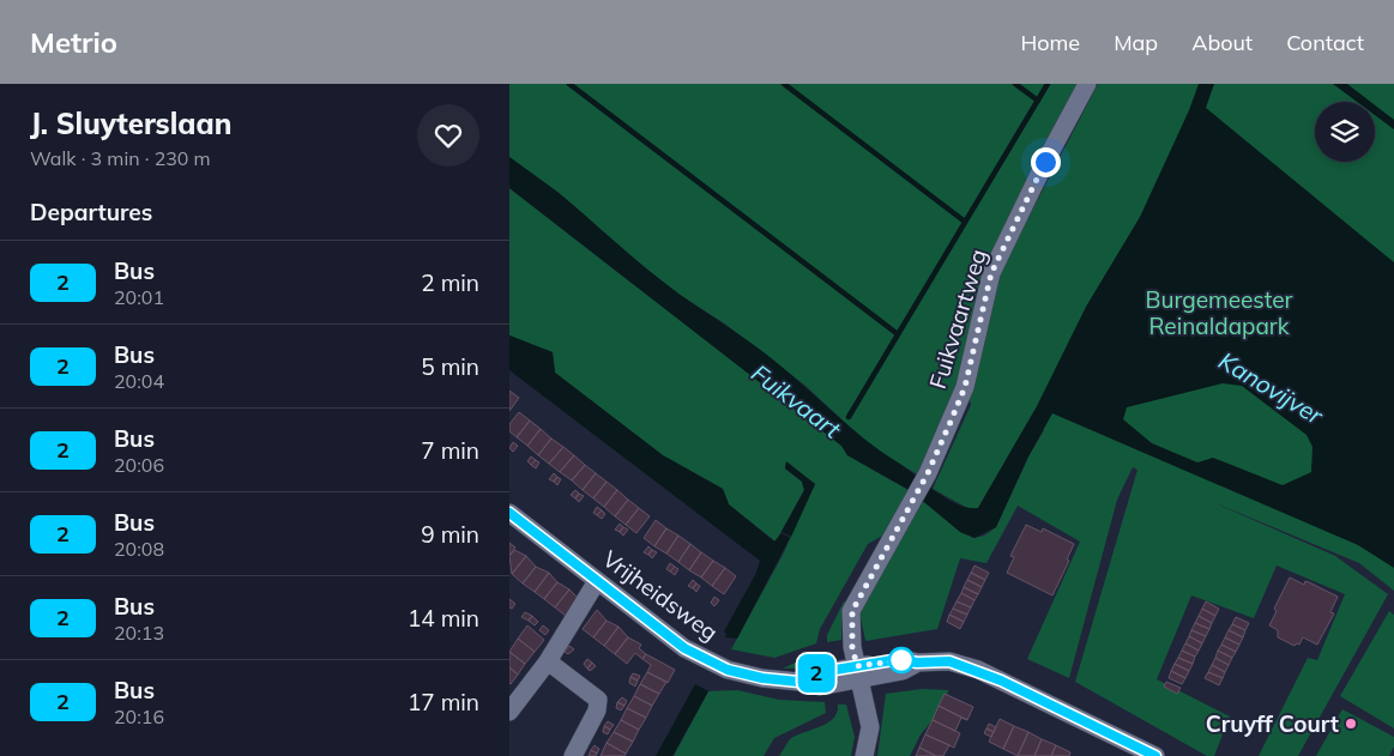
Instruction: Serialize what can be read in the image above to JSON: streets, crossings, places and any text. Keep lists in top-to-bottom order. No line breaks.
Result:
{"streets":{"street":["Fuikvaartweg","Vrijheidsweg"]},"crossings":[["Fuikvaartweg","Vrijheidsweg"]],"water":["Kanovijver","Fuikvaart"],"parks":["Burgemeester Reinaldapark"],"places":["Cruyff Court"],"lines":["bus line 2"],"page":{"header":"Metrio","nav":["Home","Map","About","Contact"],"heading":[["J. Sluyterslaan","Walk · 3 min · 230 m"],"Departures"],"on_map":"2","list":[{"mark":"2","name":"Bus","note":"20:01","value":"2 min"},{"mark":"2","name":"Bus","note":"20:04","value":"5 min"},{"mark":"2","name":"Bus","note":"20:06","value":"7 min"},{"mark":"2","name":"Bus","note":"20:08","value":"9 min"},{"mark":"2","name":"Bus","note":"20:13","value":"14 min"},{"mark":"2","name":"Bus","note":"20:16","value":"17 min"}]}}
